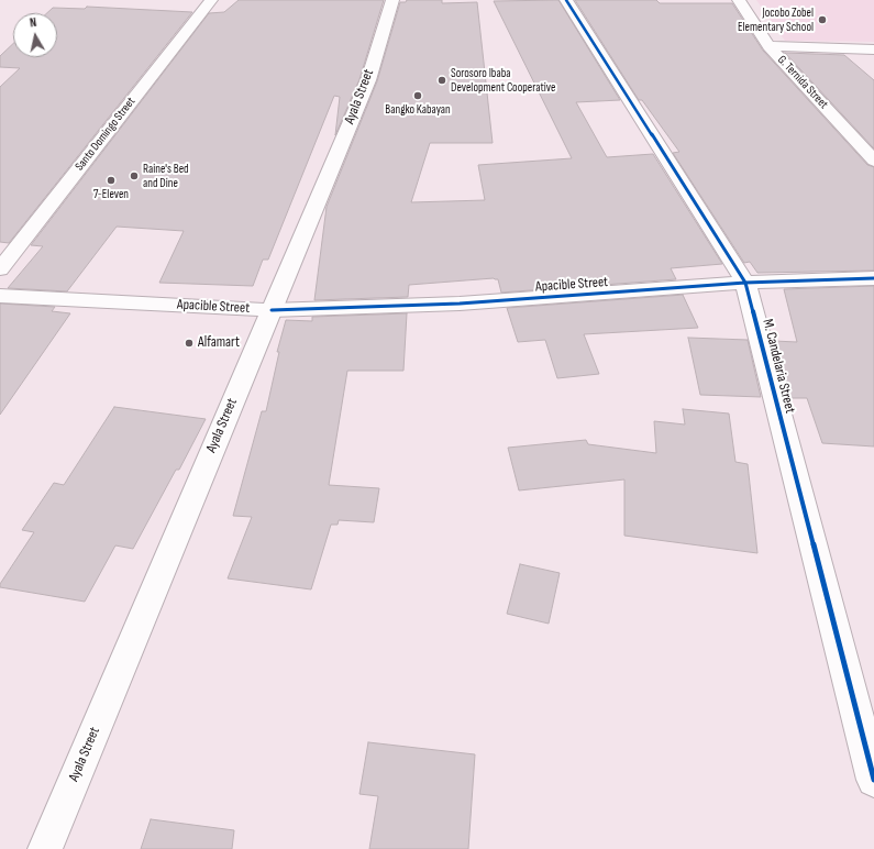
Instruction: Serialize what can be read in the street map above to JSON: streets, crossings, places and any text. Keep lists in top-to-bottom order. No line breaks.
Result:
{"streets":{"street":["G. Ternida Street","Ayala Street","Santo Domingo Street","Apacible Street","M. Candelaria Street"]},"crossings":[["Ayala Street","Apacible Street"],["Apacible Street","M. Candelaria Street"]],"places":["Jocobo Zobel Elementary School","Sorosoro Ibaba Development Cooperative","Bangko Kabayan","Raine's Bed and Dine","7-Eleven","Alfamart"],"north":"top"}
